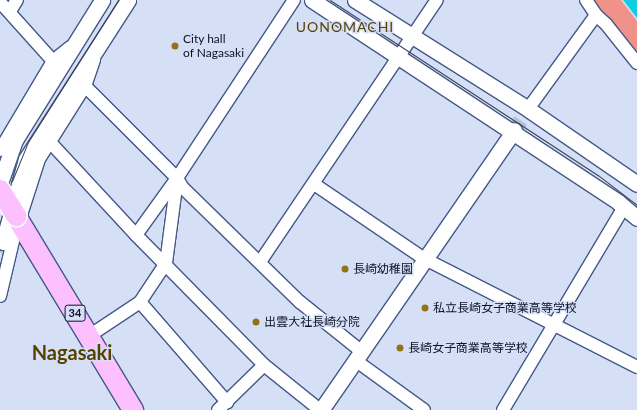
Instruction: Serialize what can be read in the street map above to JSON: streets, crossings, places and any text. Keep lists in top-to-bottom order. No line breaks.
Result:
{"streets":{"highway":["34"]},"districts":["UONOMACHI","Nagasaki"],"places":["City hall of Nagasaki","長崎幼稚園","私立長崎女子商業高等学校","出雲大社長崎分院","長崎女子商業高等学校"]}
